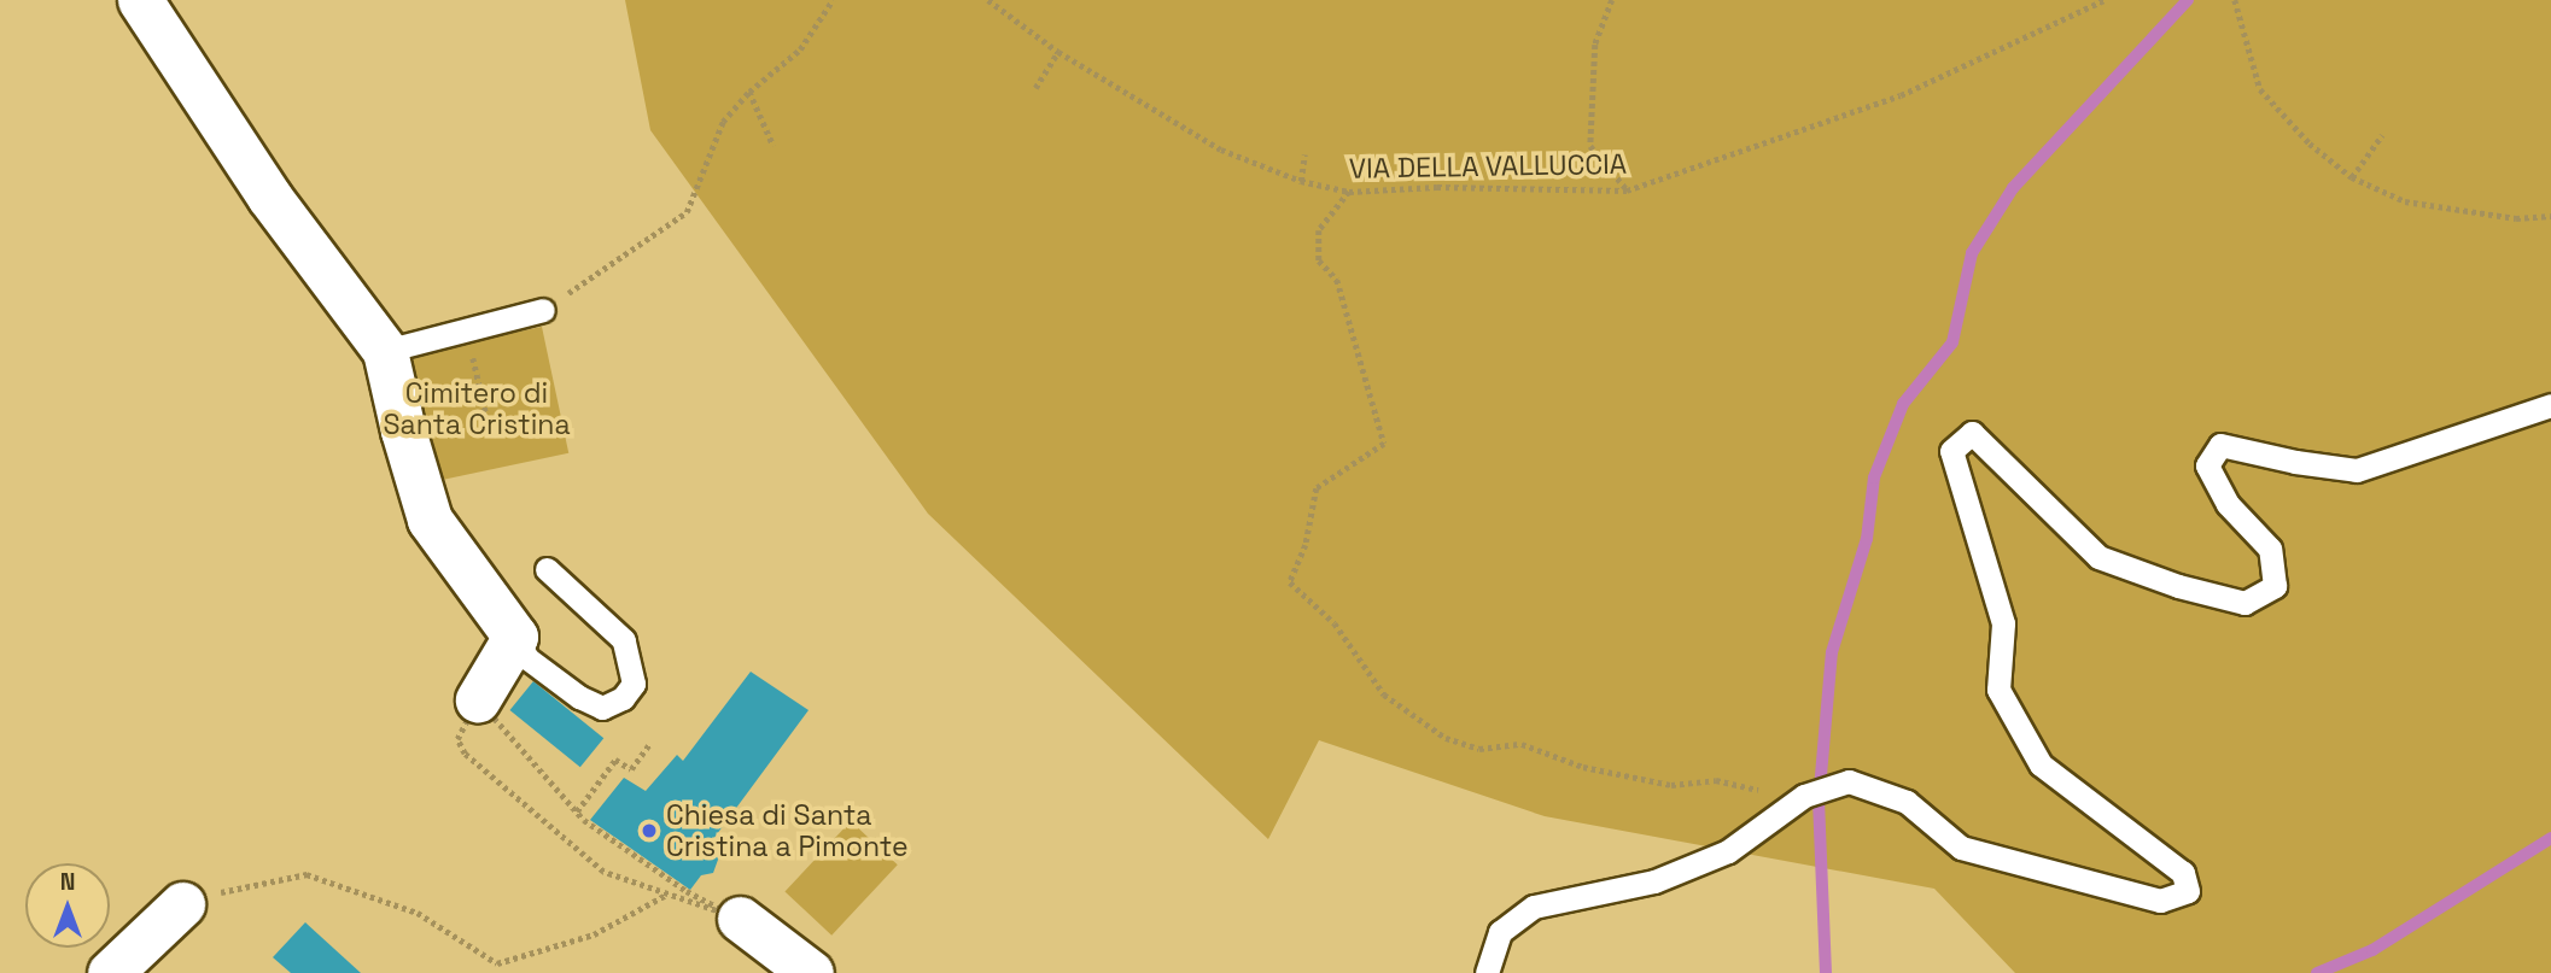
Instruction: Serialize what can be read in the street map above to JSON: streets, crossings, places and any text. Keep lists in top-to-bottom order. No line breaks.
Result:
{"streets":{"path":["VIA DELLA VALLUCCIA"]},"parks":["Cimitero di Santa Cristina"],"places":["Chiesa di Santa Cristina a Pimonte"],"north":"top"}
